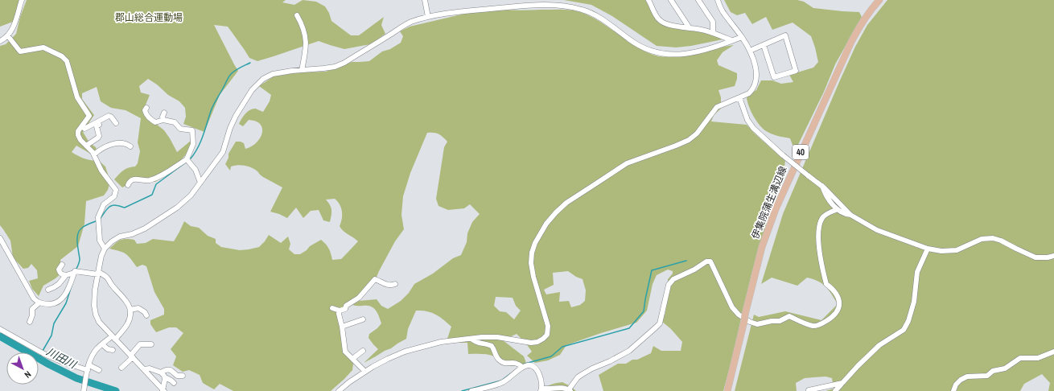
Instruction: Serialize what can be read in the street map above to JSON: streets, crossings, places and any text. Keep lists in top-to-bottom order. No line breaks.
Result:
{"streets":{"main road":["40","伊集院蒲生溝辺線"]},"water":["川田川"],"parks":["郡山総合運動場"],"north":"bottom right"}
